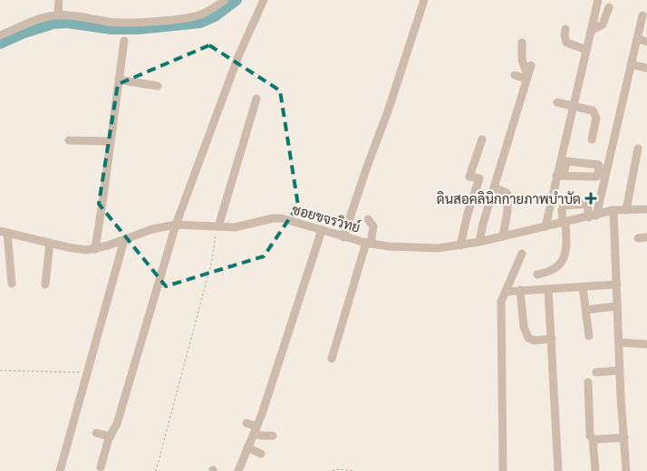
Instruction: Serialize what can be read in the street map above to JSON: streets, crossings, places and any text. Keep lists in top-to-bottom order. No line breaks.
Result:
{"streets":{"street":["ซอยขจรวิทย์"]},"places":{"health":["ดินสอคลินิกกายภาพบำบัด"]}}
